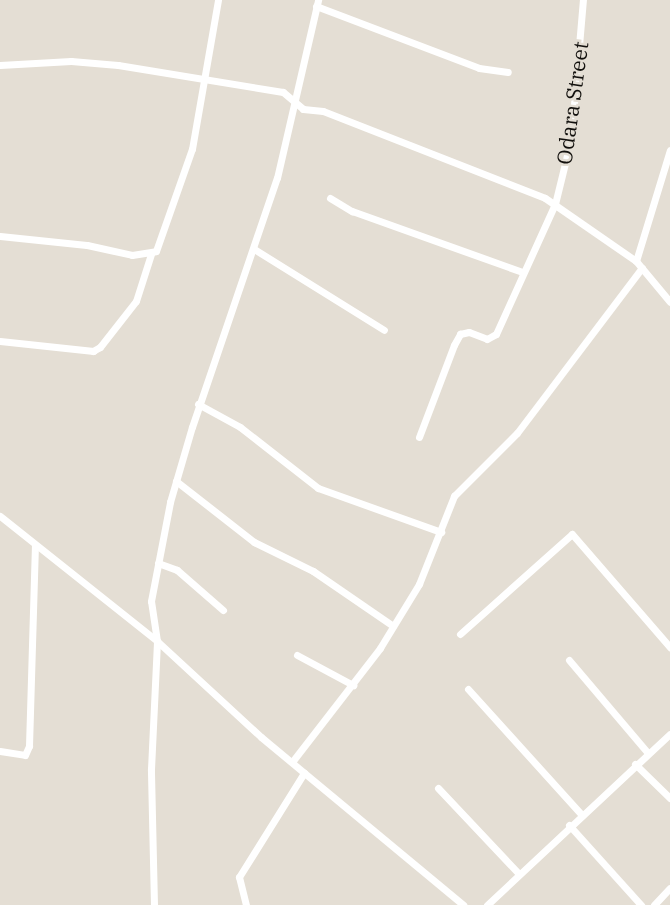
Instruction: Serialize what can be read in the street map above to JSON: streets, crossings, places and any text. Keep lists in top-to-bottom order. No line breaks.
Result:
{"streets":{"street":["Odara Street"]}}
